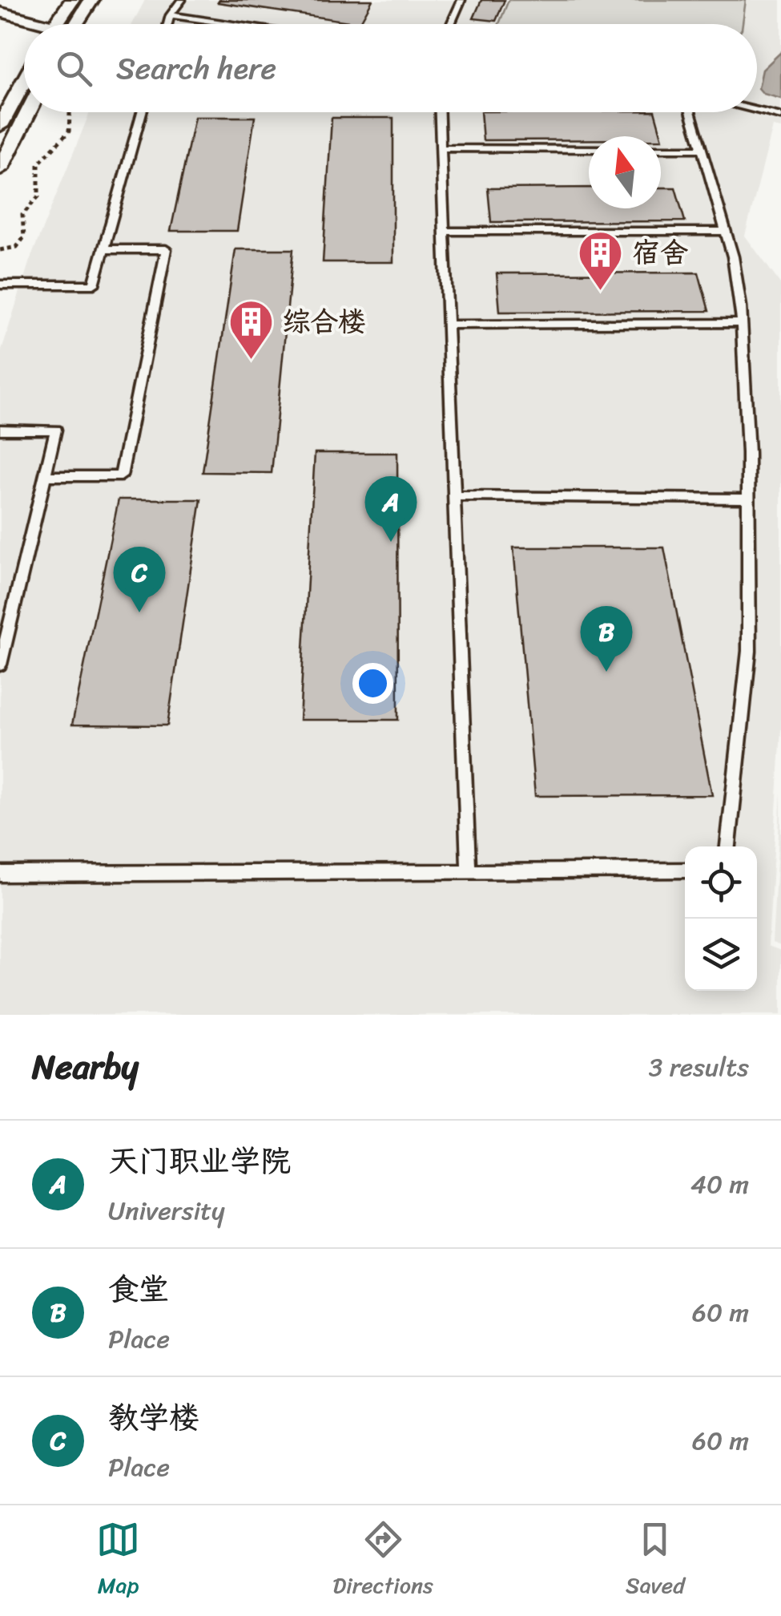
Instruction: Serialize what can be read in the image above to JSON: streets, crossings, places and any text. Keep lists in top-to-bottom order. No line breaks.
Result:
{"places":{"building":["宿舍","综合楼"]},"north":"top","page":{"search":"Search here","pins":["A","C","B"],"heading":["Nearby","3 results"],"list":[{"mark":"A","name":"天门职业学院","note":"University","value":"40 m"},{"mark":"B","name":"食堂","note":"Place","value":"60 m"},{"mark":"C","name":"教学楼","note":"Place","value":"60 m"}],"nav":["Map","Directions","Saved"]}}
